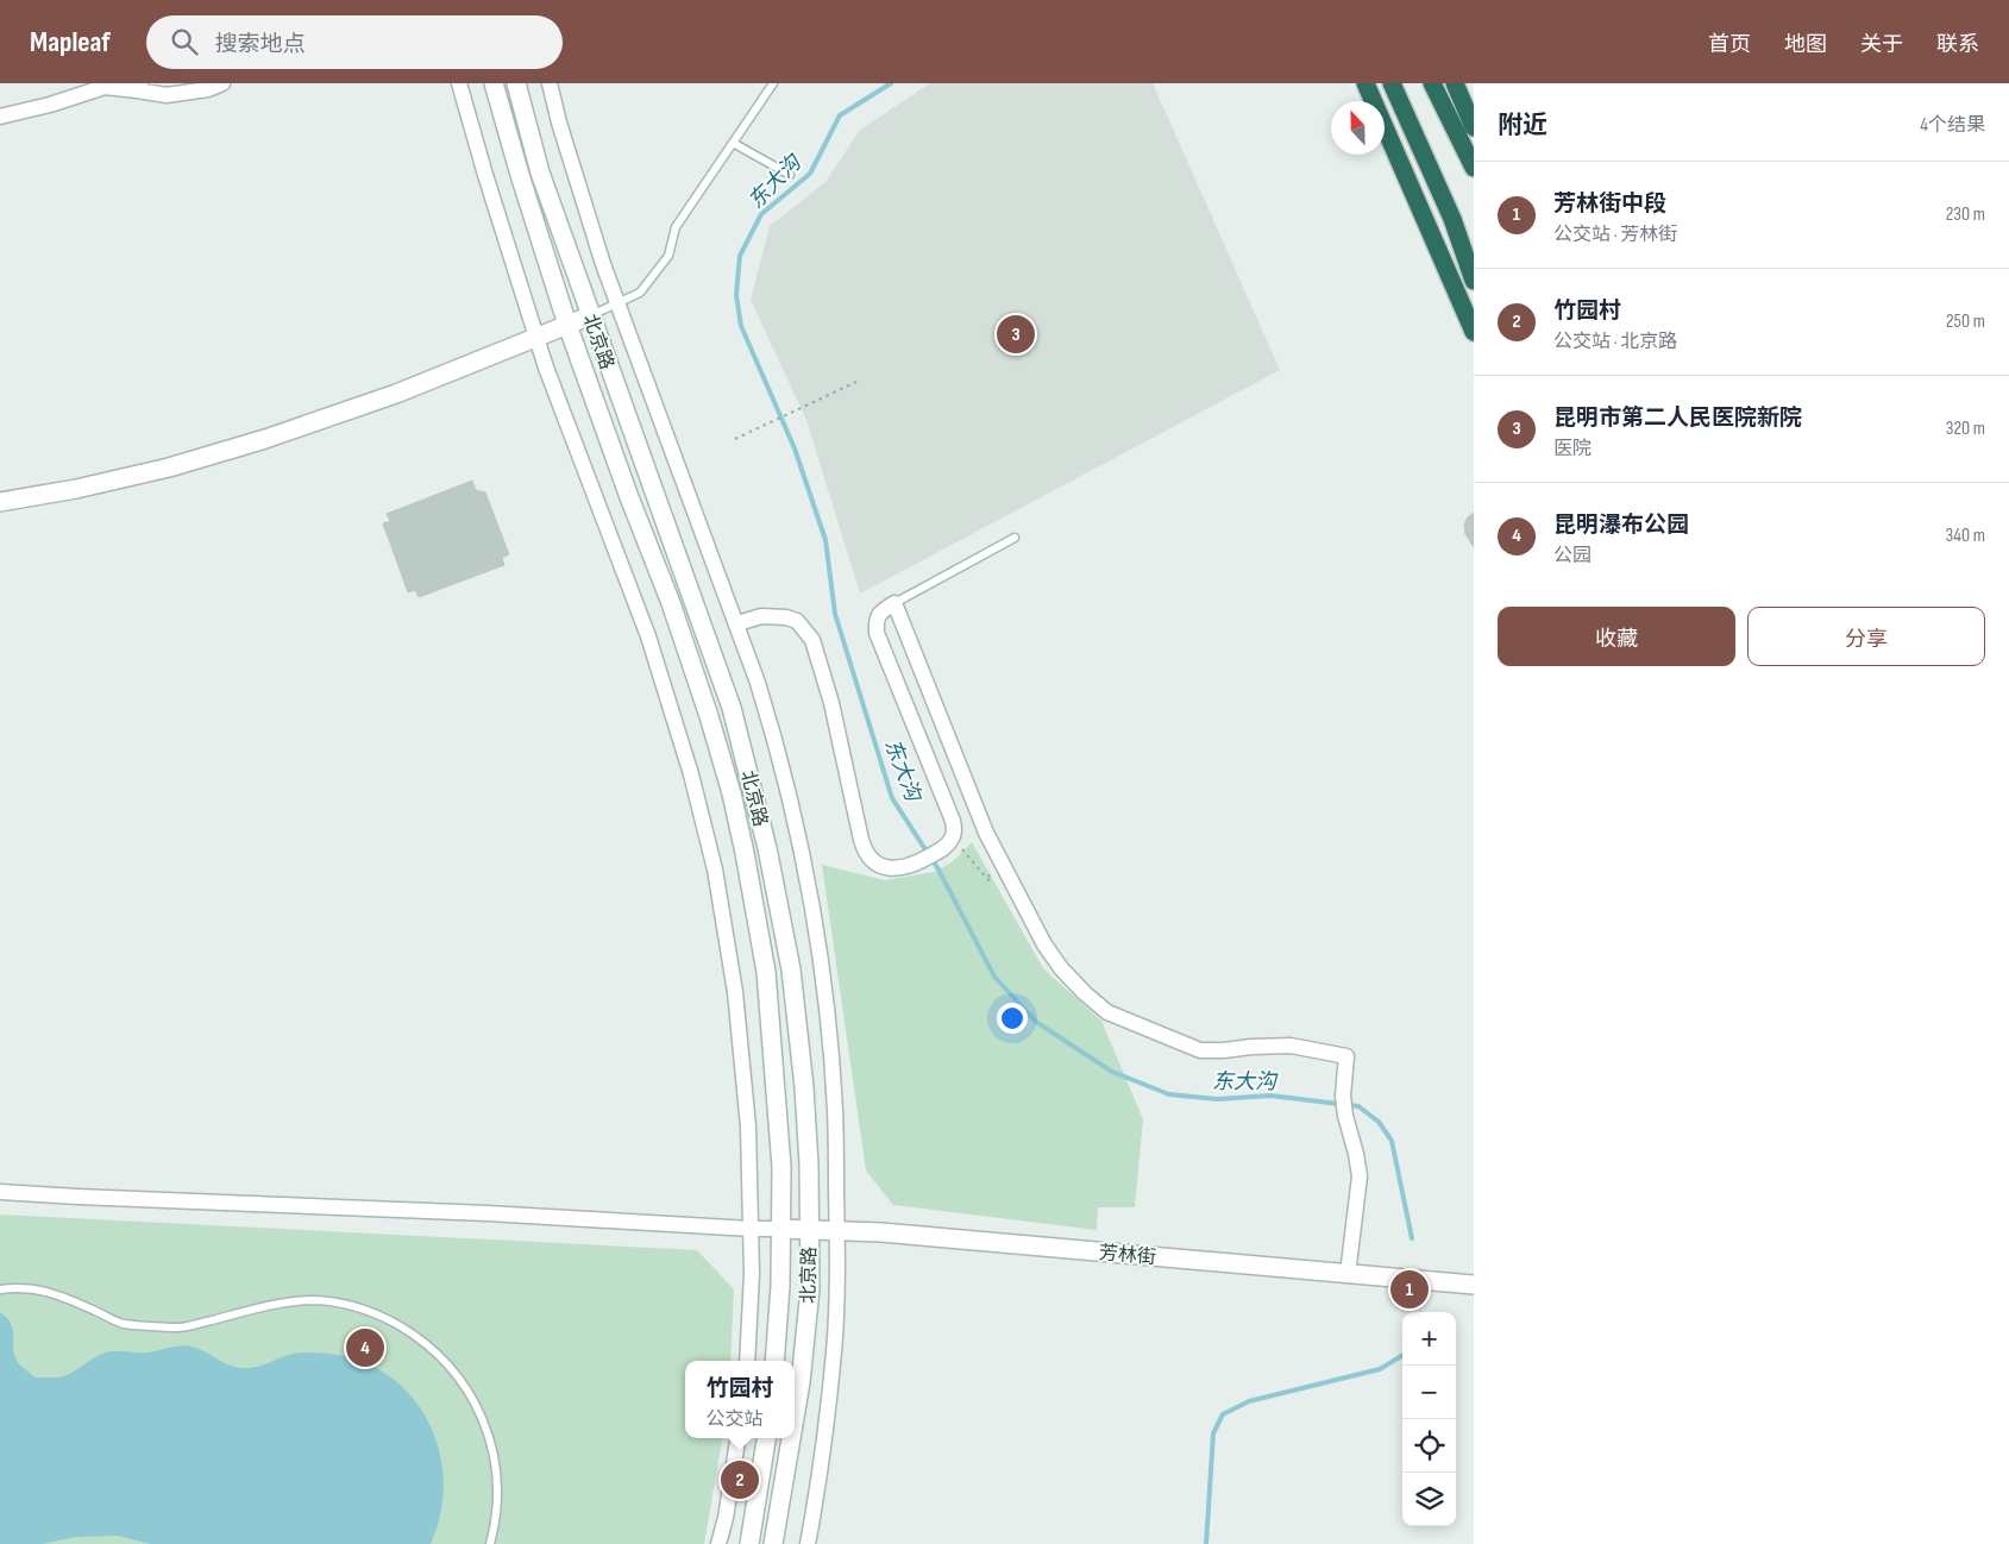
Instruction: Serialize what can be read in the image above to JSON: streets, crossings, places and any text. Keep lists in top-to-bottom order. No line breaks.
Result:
{"streets":{"main road":["北京路","芳林街"]},"crossings":[["北京路","芳林街"]],"water":["东大沟"],"north":"top","page":{"header":"Mapleaf","search":"搜索地点","nav":["首页","地图","关于","联系"],"heading":["附近","4个结果"],"list":[{"mark":"1","name":"芳林街中段","note":"公交站 · 芳林街","value":"230 m"},{"mark":"2","name":"竹园村","note":"公交站 · 北京路","value":"250 m"},{"mark":"3","name":"昆明市第二人民医院新院","note":"医院","value":"320 m"},{"mark":"4","name":"昆明瀑布公园","note":"公园","value":"340 m"}],"pins":["3","1","4","2"],"buttons":["收藏","分享"],"map_buttons":["+","−"],"popup":["竹园村","公交站"]}}
